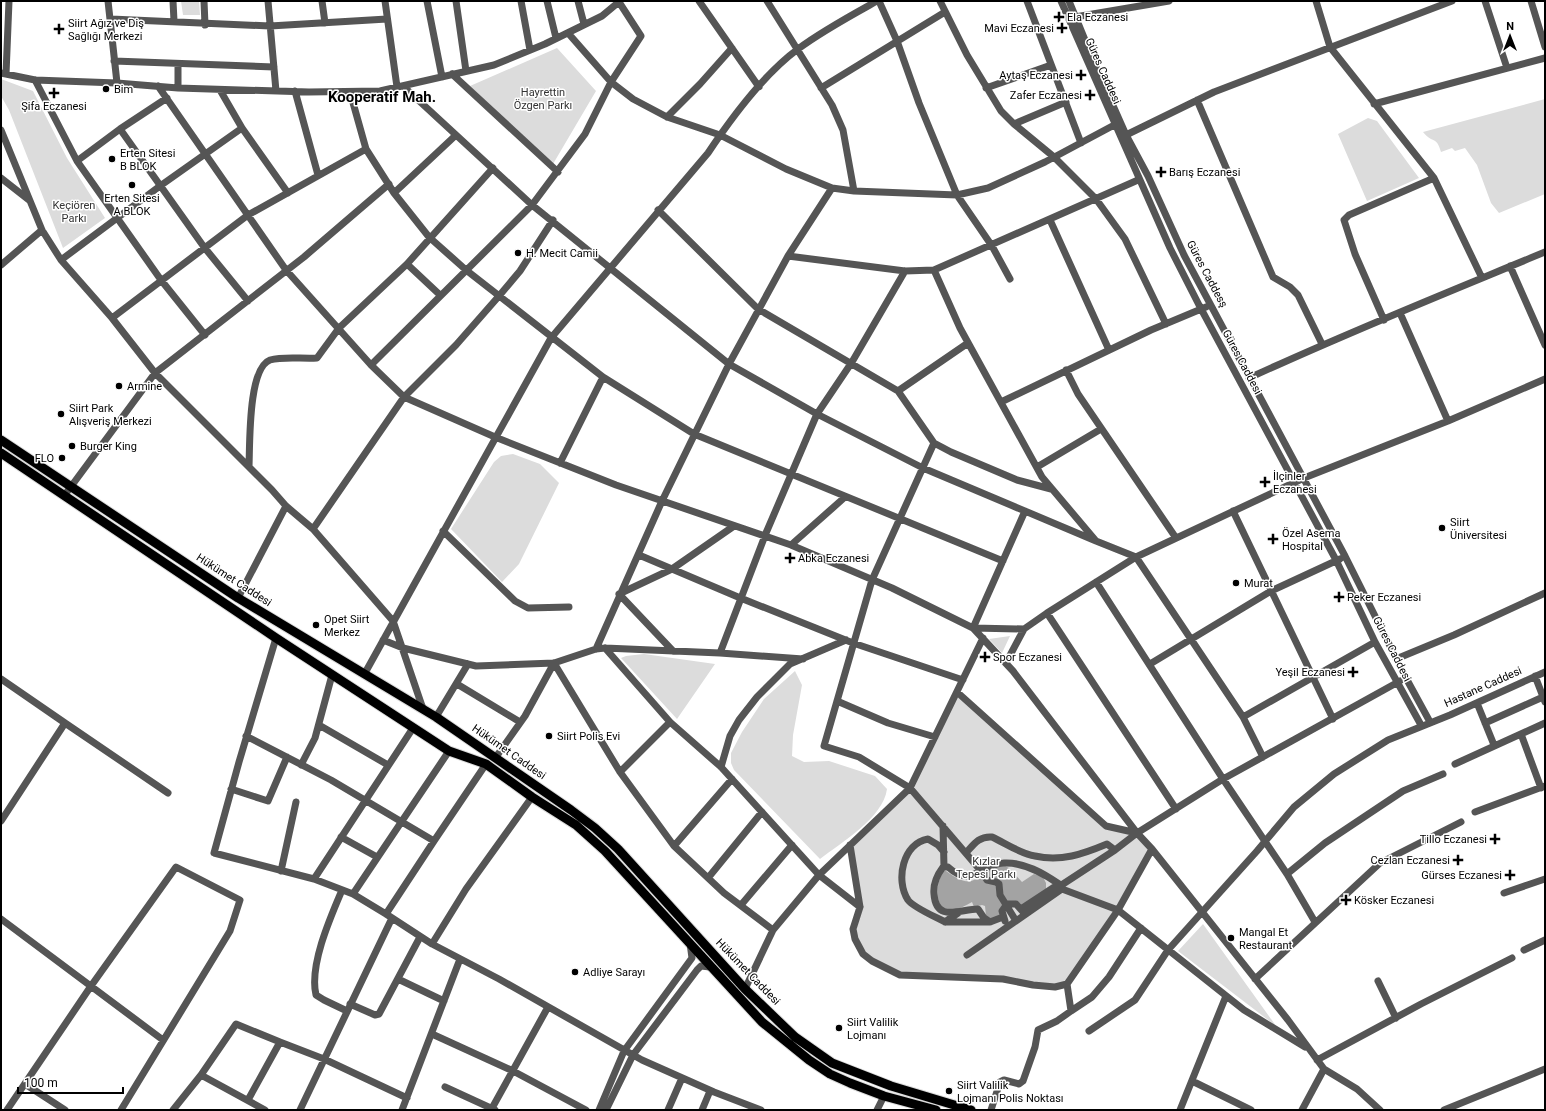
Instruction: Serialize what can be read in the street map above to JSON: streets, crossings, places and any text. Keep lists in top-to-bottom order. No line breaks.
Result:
{"streets":{"main road":["Hükümet Caddesi"],"street":["Güres Caddesi","Güres Caddesş","Hastane Caddesi"]},"crossings":[["Güres Caddesi","Güres Caddesş"],["Güres Caddesi","Hastane Caddesi"],["Güres Caddesş","Hastane Caddesi"]],"districts":["Kooperatif Mah."],"parks":["Hayrettin Özgen Parkı","Keçiören Parkı","Kızlar Tepesi Parkı"],"places":{"health":["Ela Eczanesi","Mavi Eczanesi","Siirt Ağız ve Diş Sağlığı Merkezi","Aytaş Eczanesi","Şifa Eczanesi","Zafer Eczanesi","Barış Eczanesi","İlçinler Eczanesi","Özel Asema Hospital","Abka Eczanesi","Peker Eczanesi","Spor Eczanesi","Yeşil Eczanesi","Tillo Eczanesi","Cezlan Eczanesi","Gürses Eczanesi","Kösker Eczanesi"],"other":["Bim","Erten Sitesi B BLOK","Erten Sitesi A BLOK","H. Mecit Camii","Armine","Siirt Park Alışveriş Merkezi","Burger King","FLO","Siirt Üniversitesi","Murat","Opet Siirt Merkez","Siirt Polis Evi","Mangal Et Restaurant","Adliye Sarayı","Siirt Valilik Lojmanı","Siirt Valilik Lojmanı Polis Noktası"]},"scale_bar":"100 m","north":"top"}
